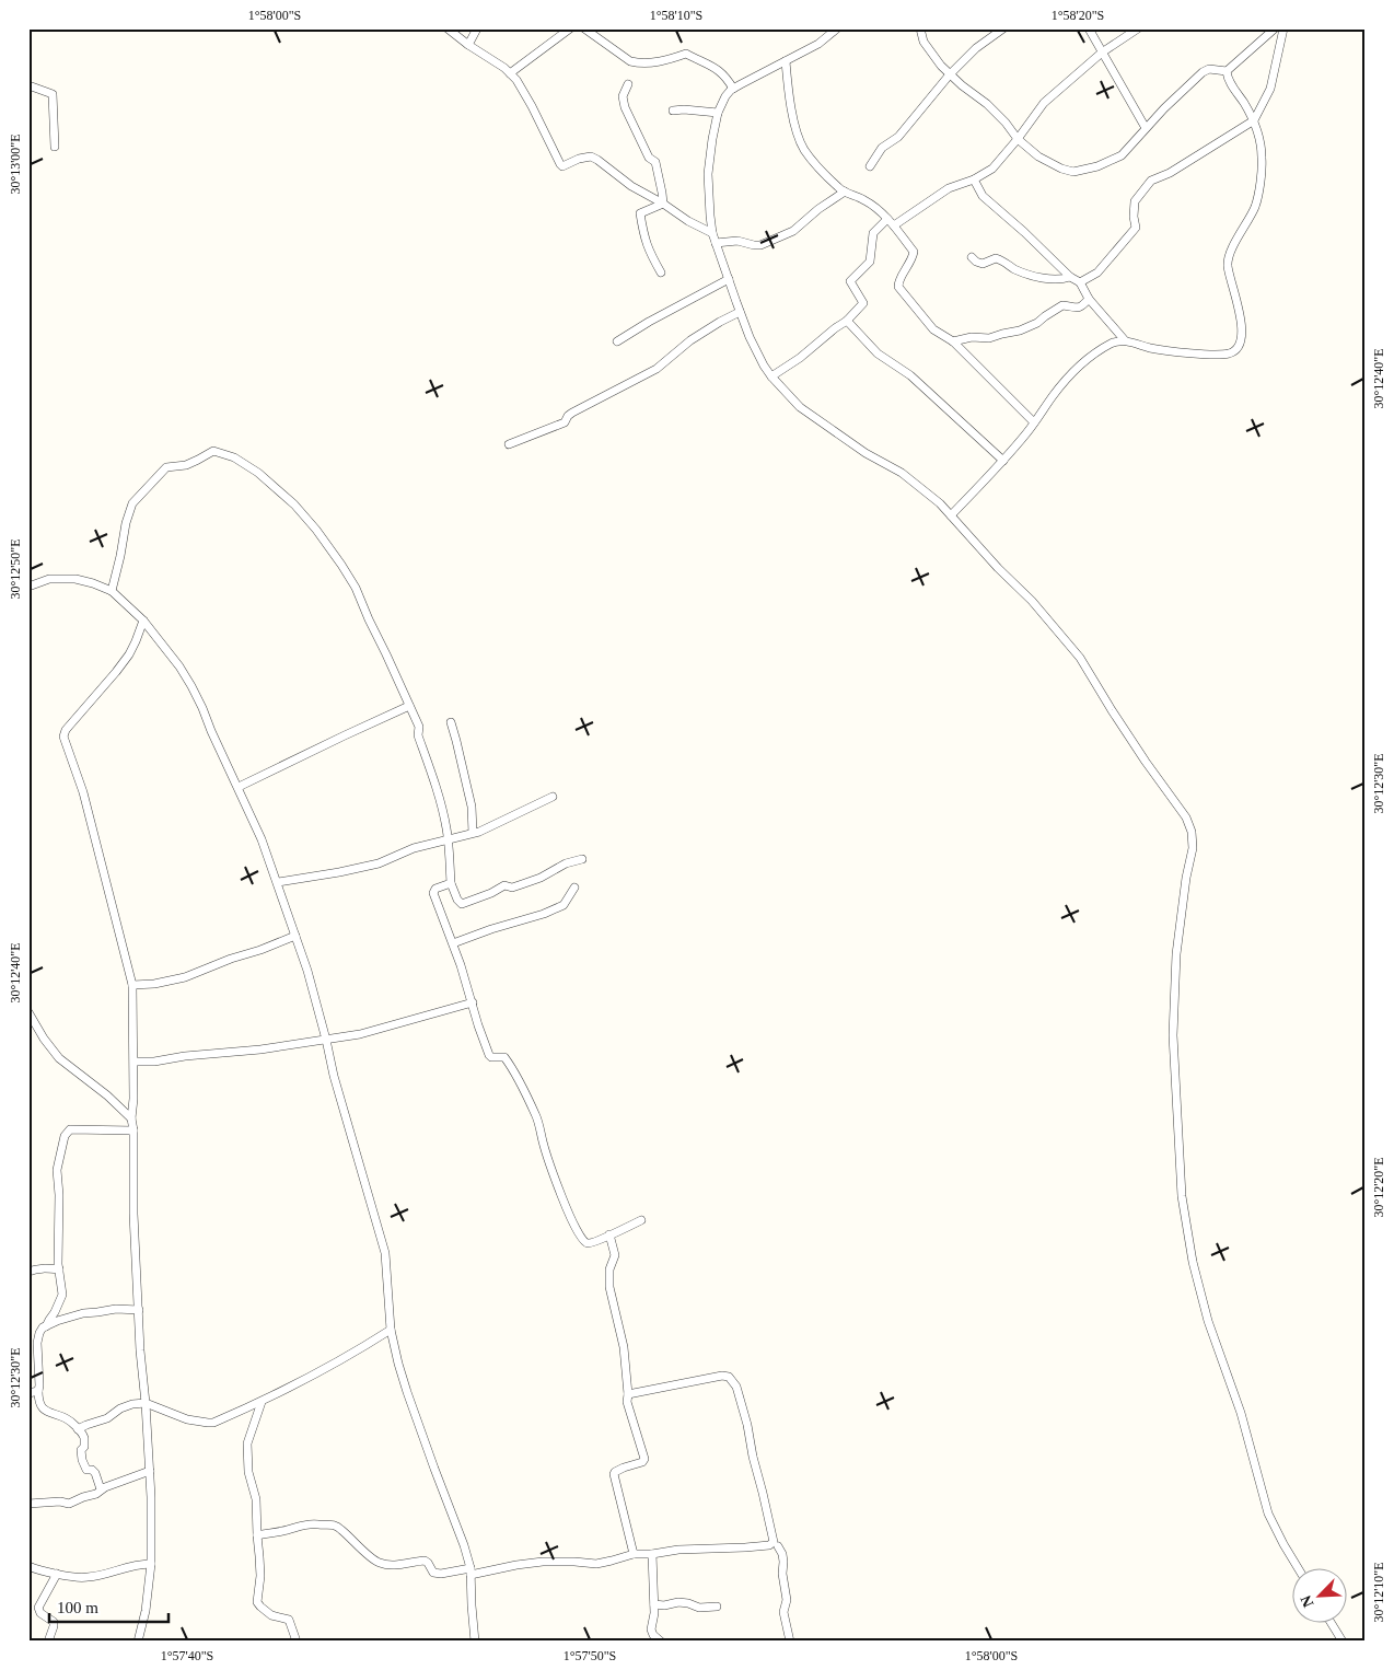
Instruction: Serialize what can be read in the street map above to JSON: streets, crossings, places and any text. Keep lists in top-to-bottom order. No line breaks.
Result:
{"scale_bar":"100 m","north":"bottom left","coordinates":["1°58'00\"S","1°58'10\"S","1°58'20\"S","30°13'00\"E","30°12'40\"E","30°12'50\"E","30°12'30\"E","30°12'20\"E","30°12'10\"E","1°57'40\"S","1°57'50\"S"]}
